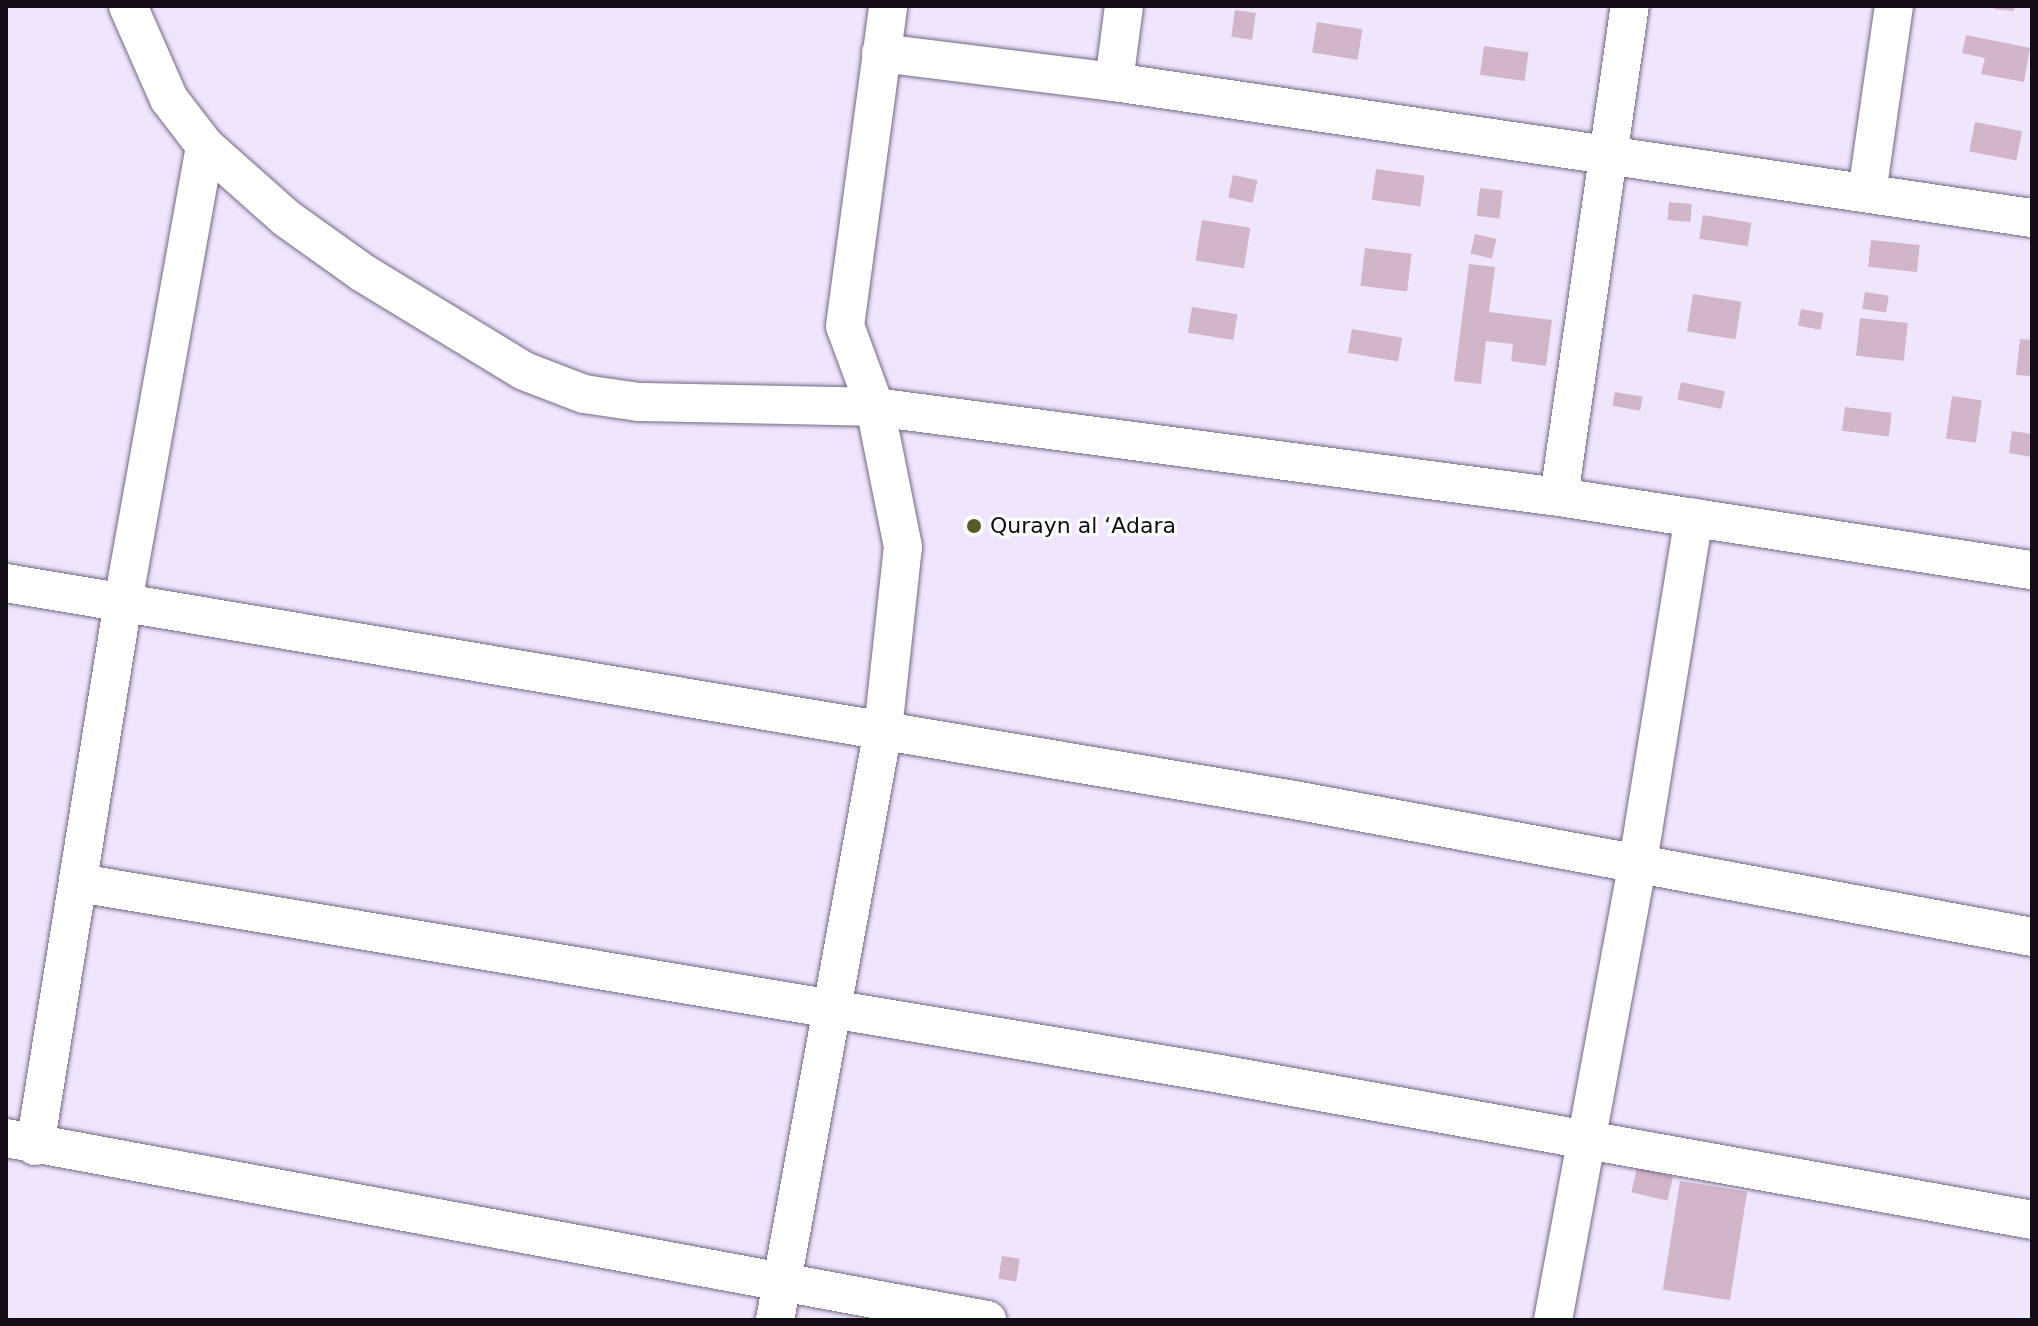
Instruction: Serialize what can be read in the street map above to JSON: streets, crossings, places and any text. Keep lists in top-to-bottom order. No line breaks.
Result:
{"places":["Qurayn al ‘Adara"]}
